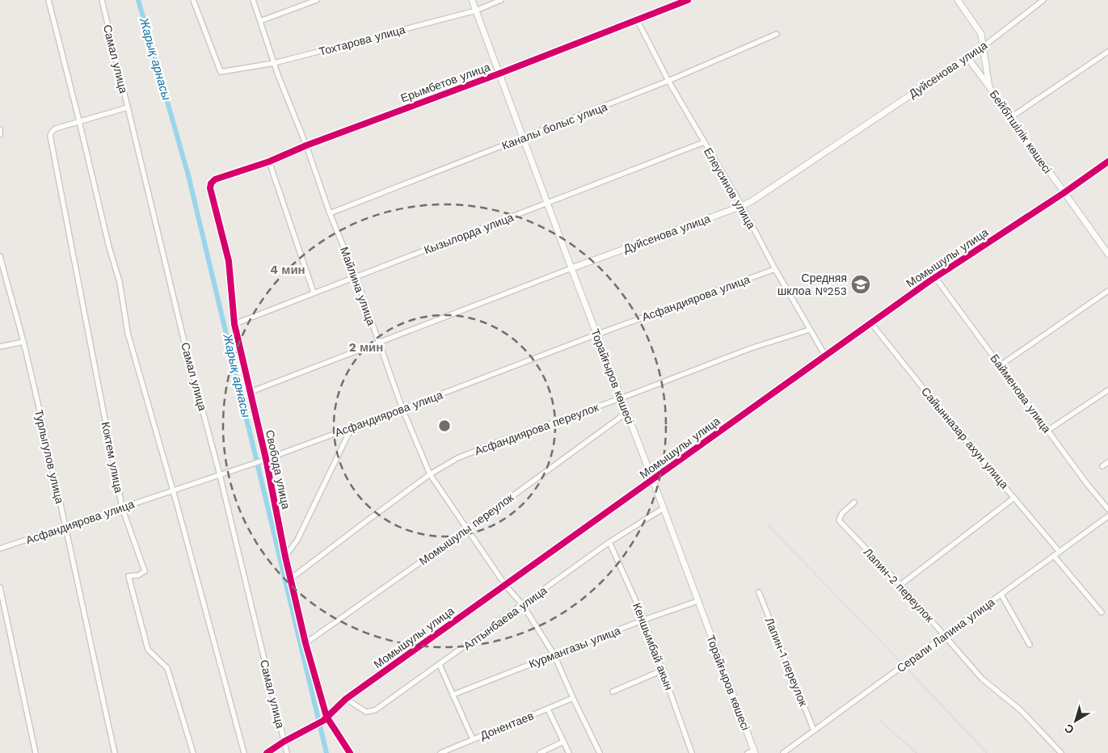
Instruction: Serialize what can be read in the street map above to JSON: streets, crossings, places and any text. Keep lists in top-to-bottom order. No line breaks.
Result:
{"streets":{"street":["Тохтарова улица","Самал улица","Дуйсенова улица","Ерымбетов улица","Каналы болыс улица","Бейбітшілік көшесі","Елеусинов улица","Кызылорда улица","Момышулы улица","Майлина улица","Асфандиярова улица","Торайғыров көшесі","Байменова улица","Асфандиярова переулок","Сайынназар ахун улица","Турлыгулов улица","Коктем улица","Свобода улица","Момышулы переулок","Лапин-2 переулок","Алтынбаева улица","Серали Лапина улица","Кеншымбай акын","Курмангазы улица","Лапин-1 переулок","Донентаев"]},"crossings":[["Тохтарова улица","Майлина улица"],["Тохтарова улица","Торайғыров көшесі"],["Самал улица","Момышулы улица"],["Самал улица","Асфандиярова улица"],["Дуйсенова улица","Бейбітшілік көшесі"],["Дуйсенова улица","Елеусинов улица"],["Дуйсенова улица","Майлина улица"],["Дуйсенова улица","Торайғыров көшесі"],["Дуйсенова улица","Свобода улица"],["Ерымбетов улица","Елеусинов улица"],["Ерымбетов улица","Майлина улица"],["Ерымбетов улица","Торайғыров көшесі"],["Ерымбетов улица","Свобода улица"],["Каналы болыс улица","Елеусинов улица"],["Каналы болыс улица","Майлина улица"],["Каналы болыс улица","Торайғыров көшесі"],["Бейбітшілік көшесі","Момышулы улица"],["Елеусинов улица","Кызылорда улица"],["Елеусинов улица","Момышулы улица"],["Елеусинов улица","Асфандиярова улица"],["Елеусинов улица","Асфандиярова переулок"],["Кызылорда улица","Майлина улица"],["Кызылорда улица","Торайғыров көшесі"],["Кызылорда улица","Свобода улица"],["Момышулы улица","Майлина улица"],["Момышулы улица","Торайғыров көшесі"],["Момышулы улица","Байменова улица"],["Момышулы улица","Сайынназар ахун улица"],["Момышулы улица","Свобода улица"],["Момышулы улица","Алтынбаева улица"],["Майлина улица","Асфандиярова улица"],["Майлина улица","Асфандиярова переулок"],["Майлина улица","Момышулы переулок"],["Майлина улица","Алтынбаева улица"],["Майлина улица","Курмангазы улица"],["Майлина улица","Донентаев"],["Асфандиярова улица","Торайғыров көшесі"],["Асфандиярова улица","Турлыгулов улица"],["Асфандиярова улица","Коктем улица"],["Асфандиярова улица","Свобода улица"],["Торайғыров көшесі","Асфандиярова переулок"],["Торайғыров көшесі","Момышулы переулок"],["Торайғыров көшесі","Алтынбаева улица"],["Торайғыров көшесі","Курмангазы улица"],["Асфандиярова переулок","Свобода улица"],["Сайынназар ахун улица","Серали Лапина улица"],["Свобода улица","Момышулы переулок"],["Лапин-2 переулок","Серали Лапина улица"],["Алтынбаева улица","Кеншымбай акын"],["Серали Лапина улица","Лапин-1 переулок"],["Кеншымбай акын","Курмангазы улица"]],"water":["Жарық арнасы"],"places":{"school or university":["Средняя шклоа №253"]},"north":"bottom left","rings":["4 мин","2 мин"]}
